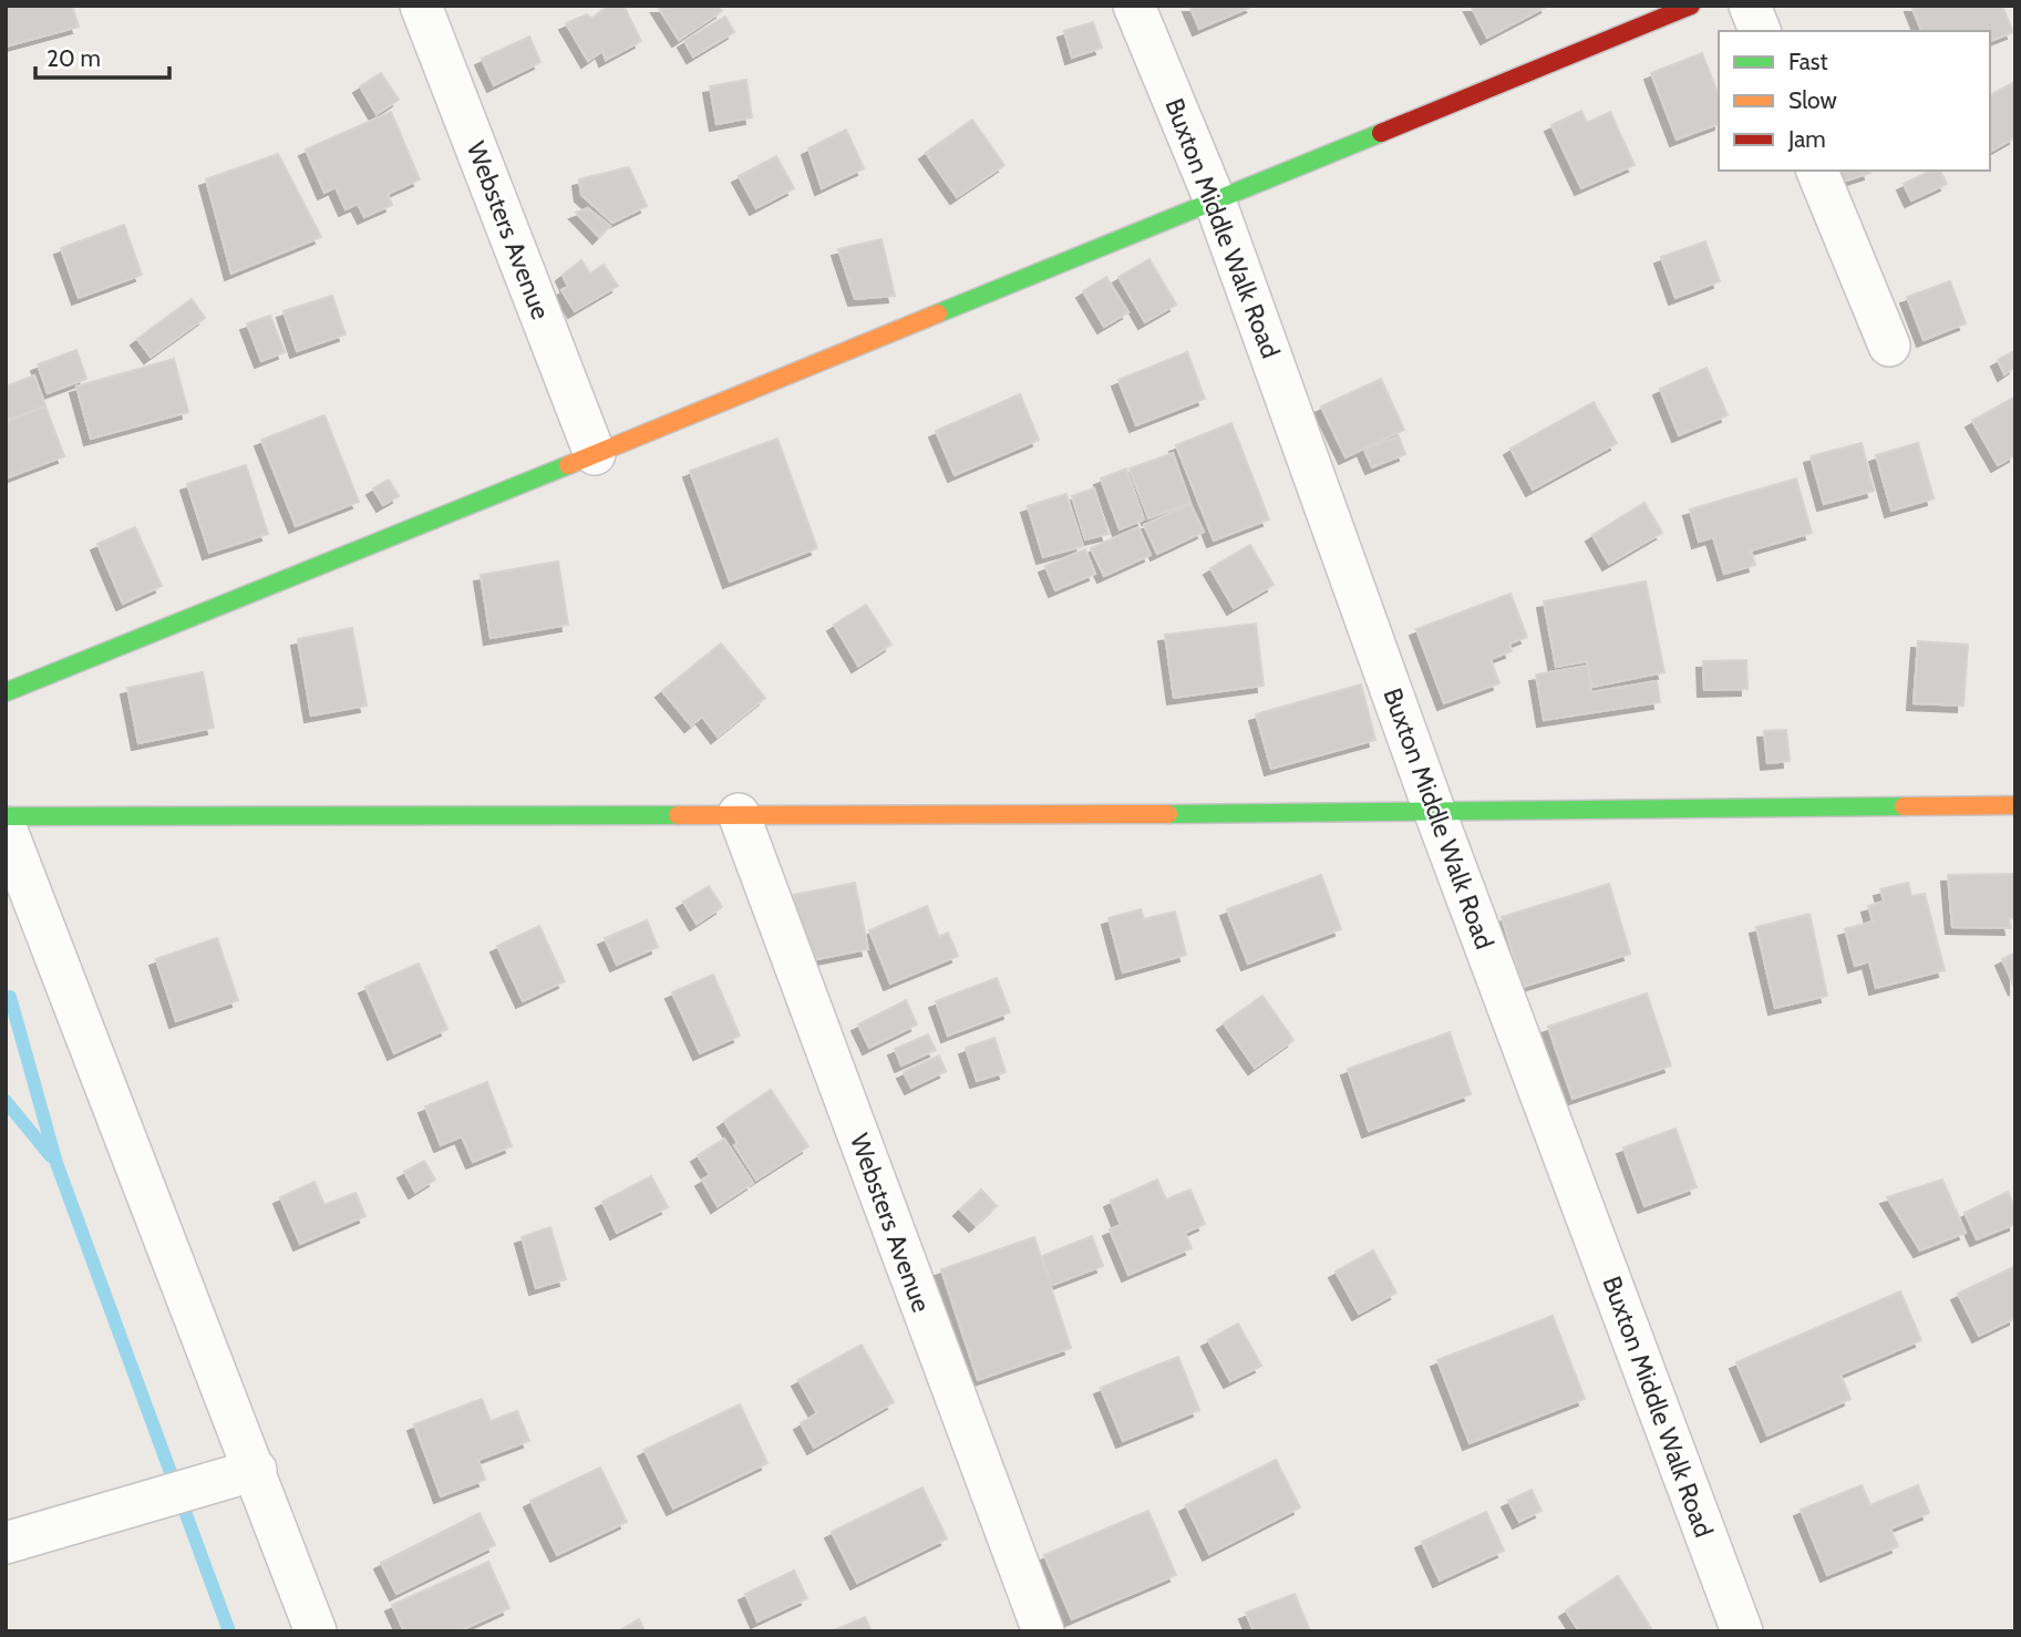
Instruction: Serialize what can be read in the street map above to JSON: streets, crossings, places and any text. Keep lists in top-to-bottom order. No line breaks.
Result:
{"streets":{"street":["Buxton Middle Walk Road","Websters Avenue"]},"legend":["Fast","Slow","Jam"],"scale_bar":"20 m"}
